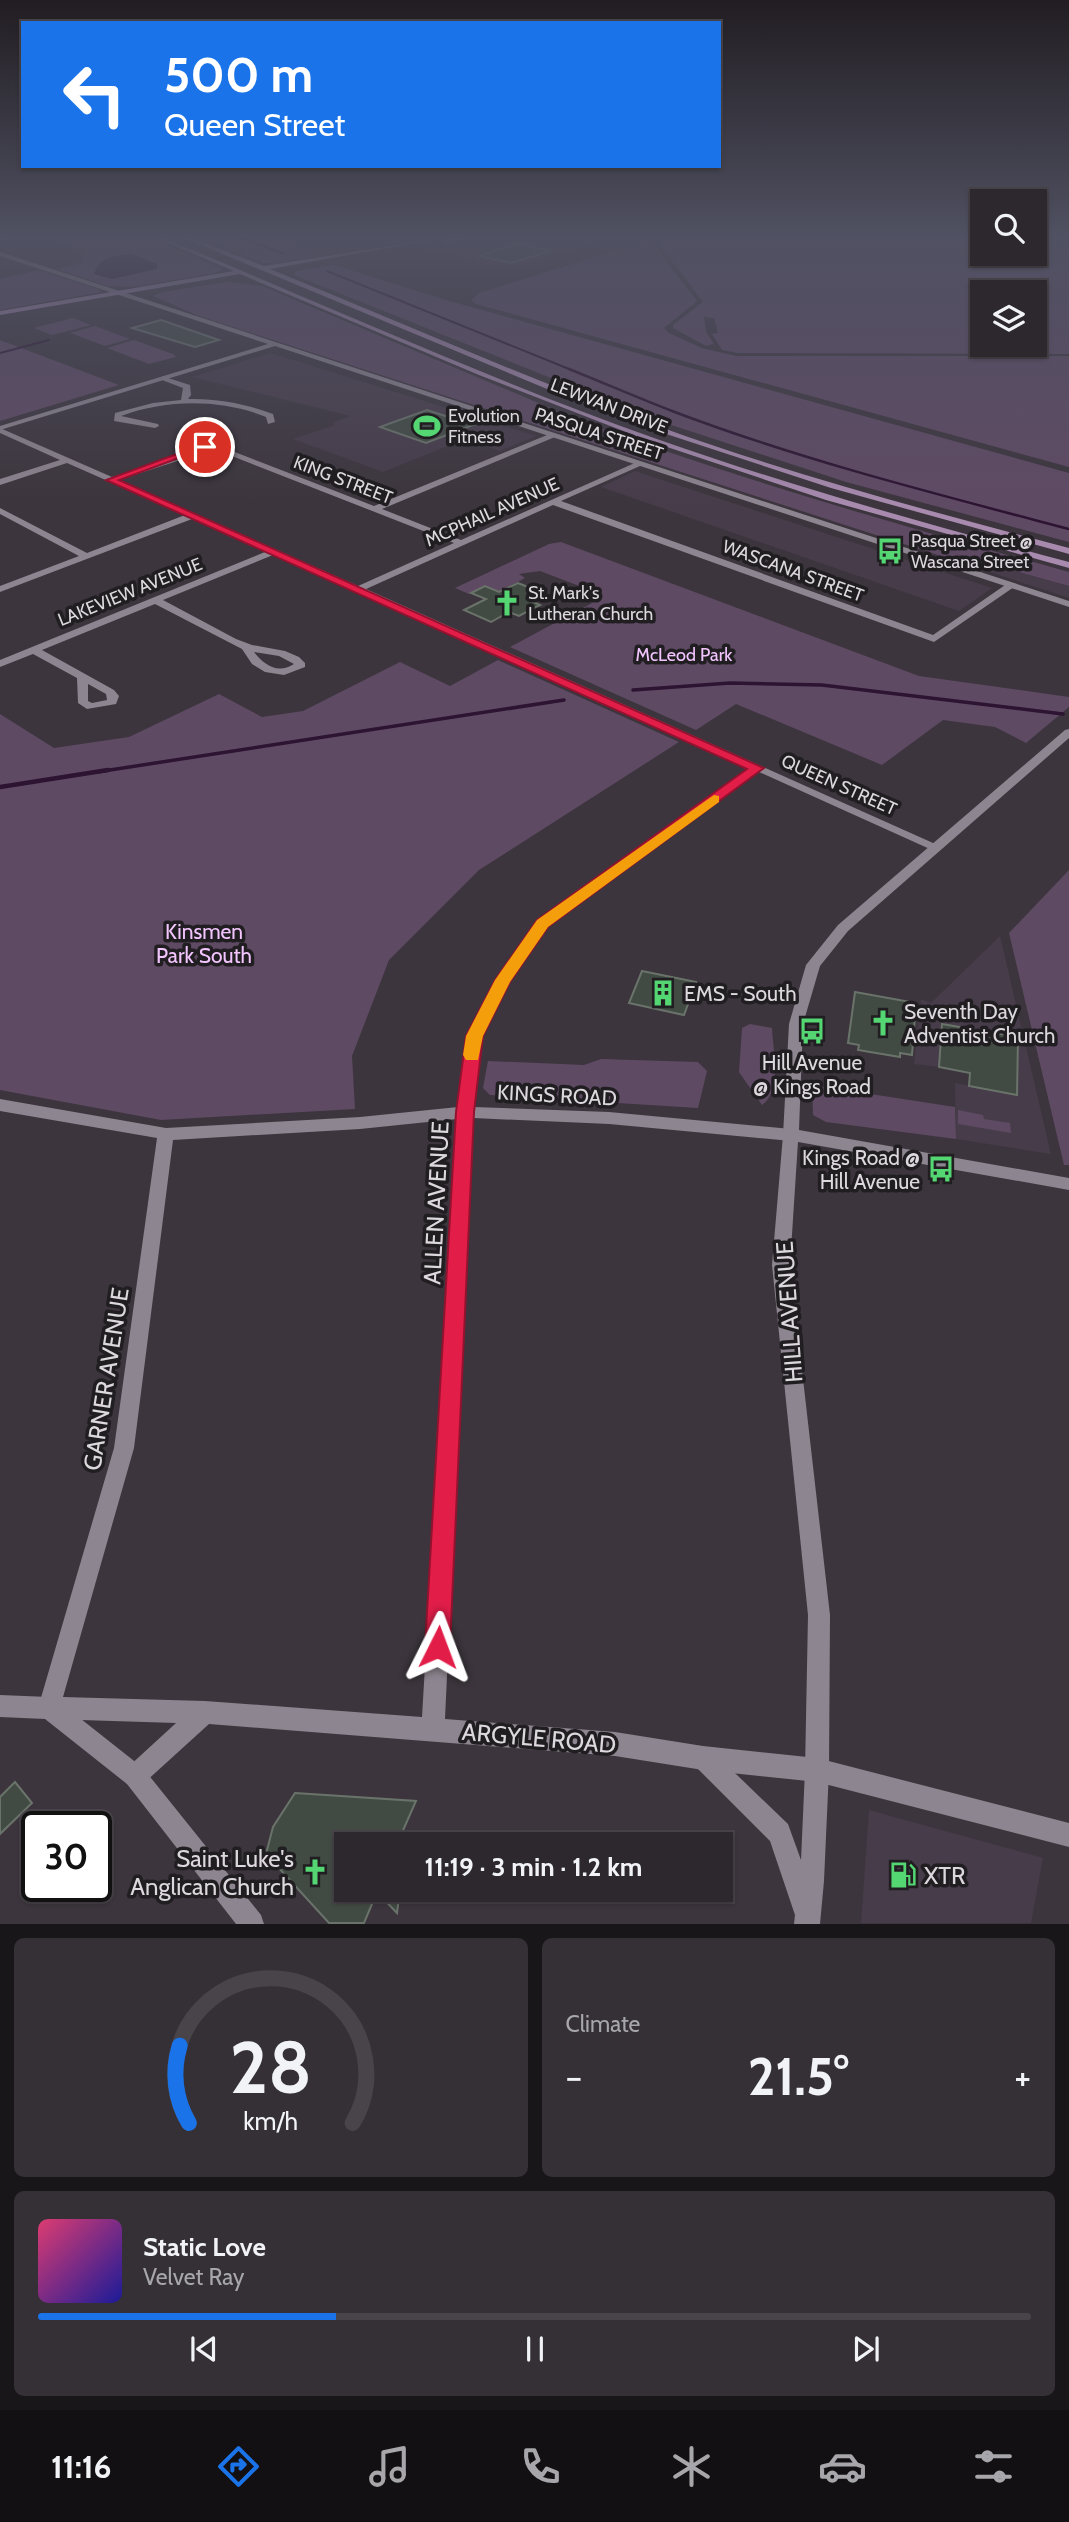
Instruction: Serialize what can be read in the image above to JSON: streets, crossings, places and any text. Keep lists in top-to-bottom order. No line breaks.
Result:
{"streets":{"main road":["LEWVAN DRIVE"],"street":["PASQUA STREET","KING STREET","MCPHAIL AVENUE","WASCANA STREET","LAKEVIEW AVENUE","QUEEN STREET","KINGS ROAD","ALLEN AVENUE","HILL AVENUE","GARNER AVENUE","ARGYLE ROAD"]},"crossings":[["PASQUA STREET","MCPHAIL AVENUE"],["PASQUA STREET","WASCANA STREET"],["KING STREET","MCPHAIL AVENUE"],["KING STREET","QUEEN STREET"],["MCPHAIL AVENUE","WASCANA STREET"],["MCPHAIL AVENUE","QUEEN STREET"],["LAKEVIEW AVENUE","QUEEN STREET"],["QUEEN STREET","ALLEN AVENUE"],["QUEEN STREET","HILL AVENUE"],["KINGS ROAD","ALLEN AVENUE"],["KINGS ROAD","HILL AVENUE"],["KINGS ROAD","GARNER AVENUE"],["ALLEN AVENUE","ARGYLE ROAD"],["HILL AVENUE","ARGYLE ROAD"],["GARNER AVENUE","ARGYLE ROAD"]],"parks":["McLeod Park","Kinsmen Park South"],"places":{"sports":["Evolution Fitness"],"bus stop":["Pasqua Street @ Wascana Street","Hill Avenue @ Kings Road","Kings Road @ Hill Avenue"],"church":["St. Mark's Lutheran Church","Seventh Day Adventist Church","Saint Luke's Anglican Church"],"building":["EMS - South"],"fuel station":["XTR"]},"page":{"turn":["500 m","Queen Street"],"limit":"30","trip":"11:19 · 3 min · 1.2 km","tile":"Climate","heat":["−","21.5°","+"],"song":["Static Love","Velvet Ray"],"tabs":"11:16","gauge":["28","km/h"]}}
